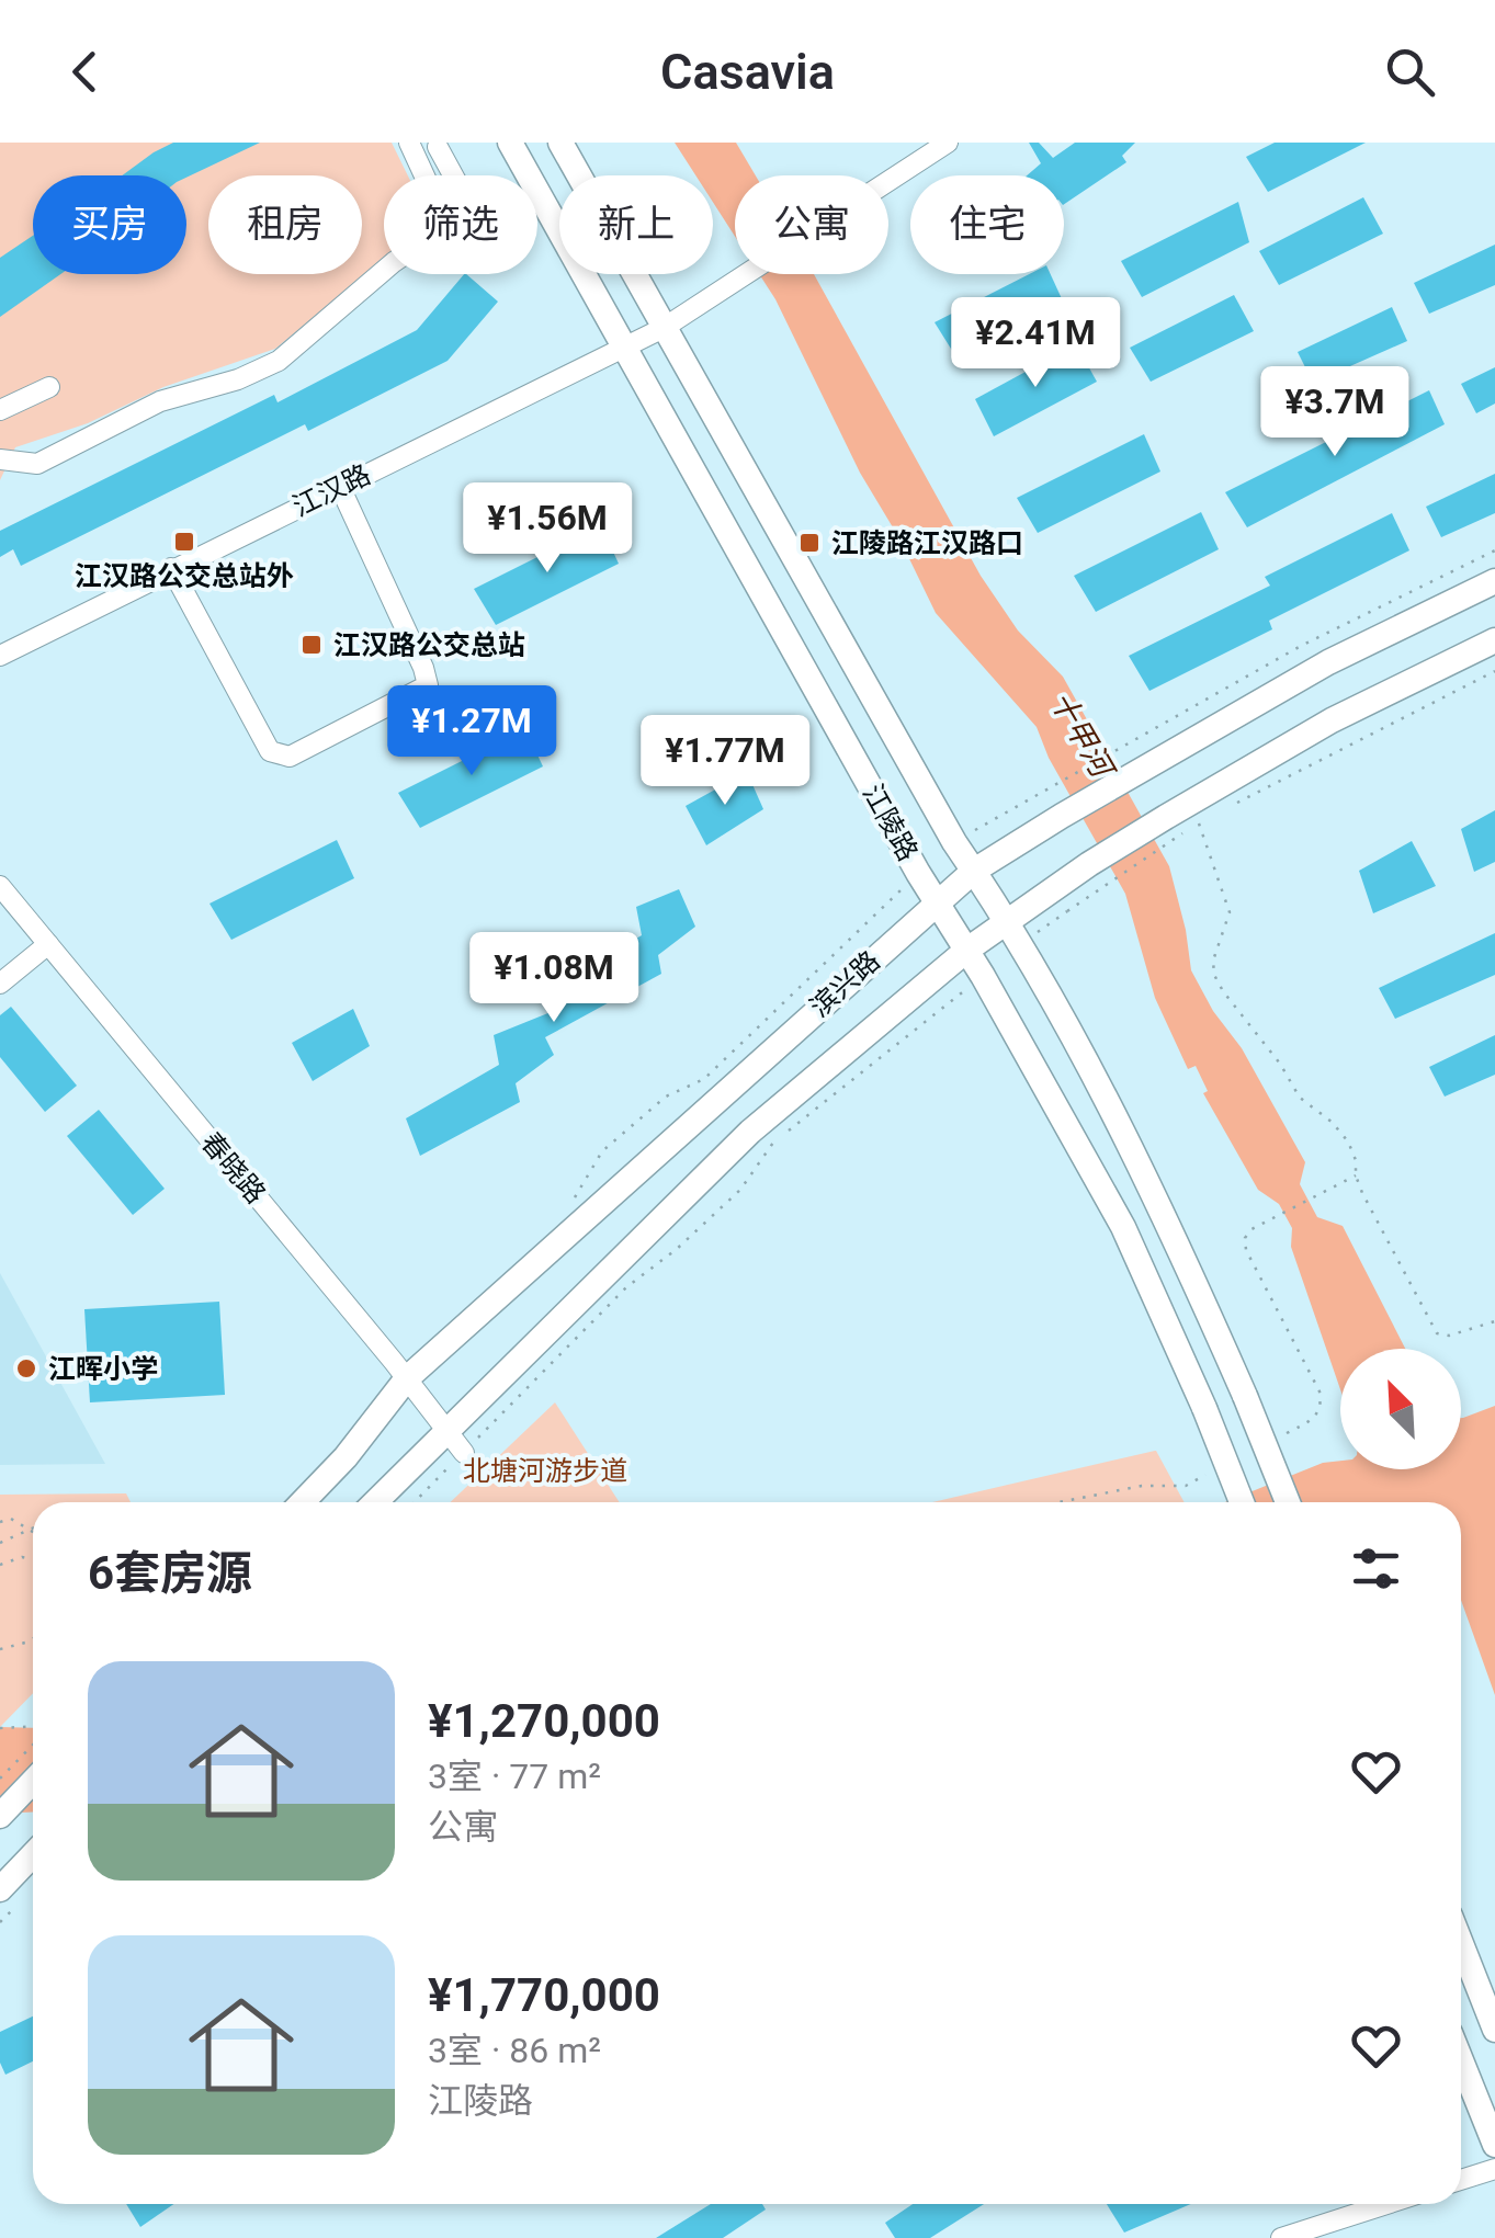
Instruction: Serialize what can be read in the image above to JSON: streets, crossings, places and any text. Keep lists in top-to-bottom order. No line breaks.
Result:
{"streets":{"main road":["江陵路","滨兴路"],"street":["江汉路","春晓路"]},"crossings":[["江汉路","江陵路"],["江陵路","滨兴路"],["滨兴路","春晓路"]],"water":["十甲河"],"parks":["北塘河游步道"],"places":{"transit":["江汉路公交总站外","江陵路江汉路口","江汉路公交总站"],"other":["江晖小学"]},"north":"top left","page":{"header":"Casavia","chip":["买房","租房","筛选","新上","公寓","住宅"],"price":["¥2.41M","¥3.7M","¥1.56M","¥1.27M","¥1.77M","¥1.08M"],"heading":"6套房源","list":[{"name":"¥1,270,000","note":"3室 · 77 m² · 公寓"},{"name":"¥1,770,000","note":"3室 · 86 m² · 江陵路"}]}}
